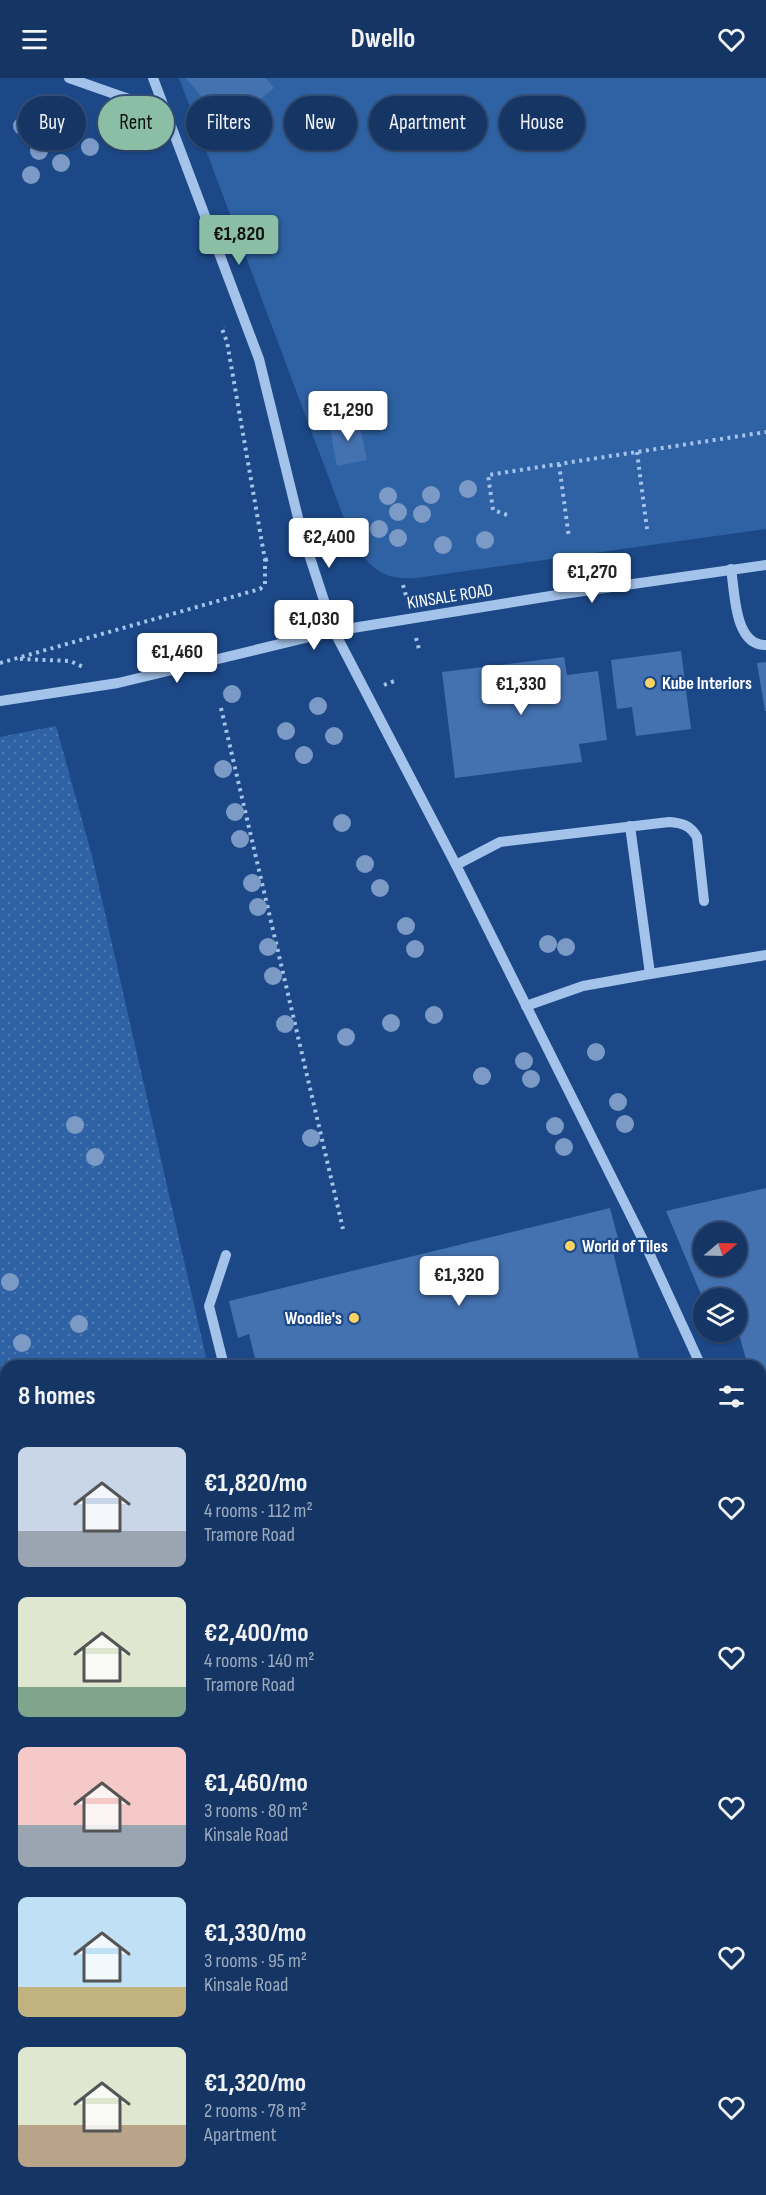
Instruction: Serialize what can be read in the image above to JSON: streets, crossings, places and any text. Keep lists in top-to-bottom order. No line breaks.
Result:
{"streets":{"street":["KINSALE ROAD"]},"places":["Kube Interiors","World of Tiles","Woodie's"],"north":"right","page":{"header":"Dwello","chip":["Buy","Rent","Filters","New","Apartment","House"],"price":["€1,820","€1,290","€2,400","€1,270","€1,030","€1,460","€1,330","€1,320"],"heading":"8 homes","list":[{"name":"€1,820/mo","note":"4 rooms · 112 m² · Tramore Road"},{"name":"€2,400/mo","note":"4 rooms · 140 m² · Tramore Road"},{"name":"€1,460/mo","note":"3 rooms · 80 m² · Kinsale Road"},{"name":"€1,330/mo","note":"3 rooms · 95 m² · Kinsale Road"},{"name":"€1,320/mo","note":"2 rooms · 78 m² · Apartment"}]}}
